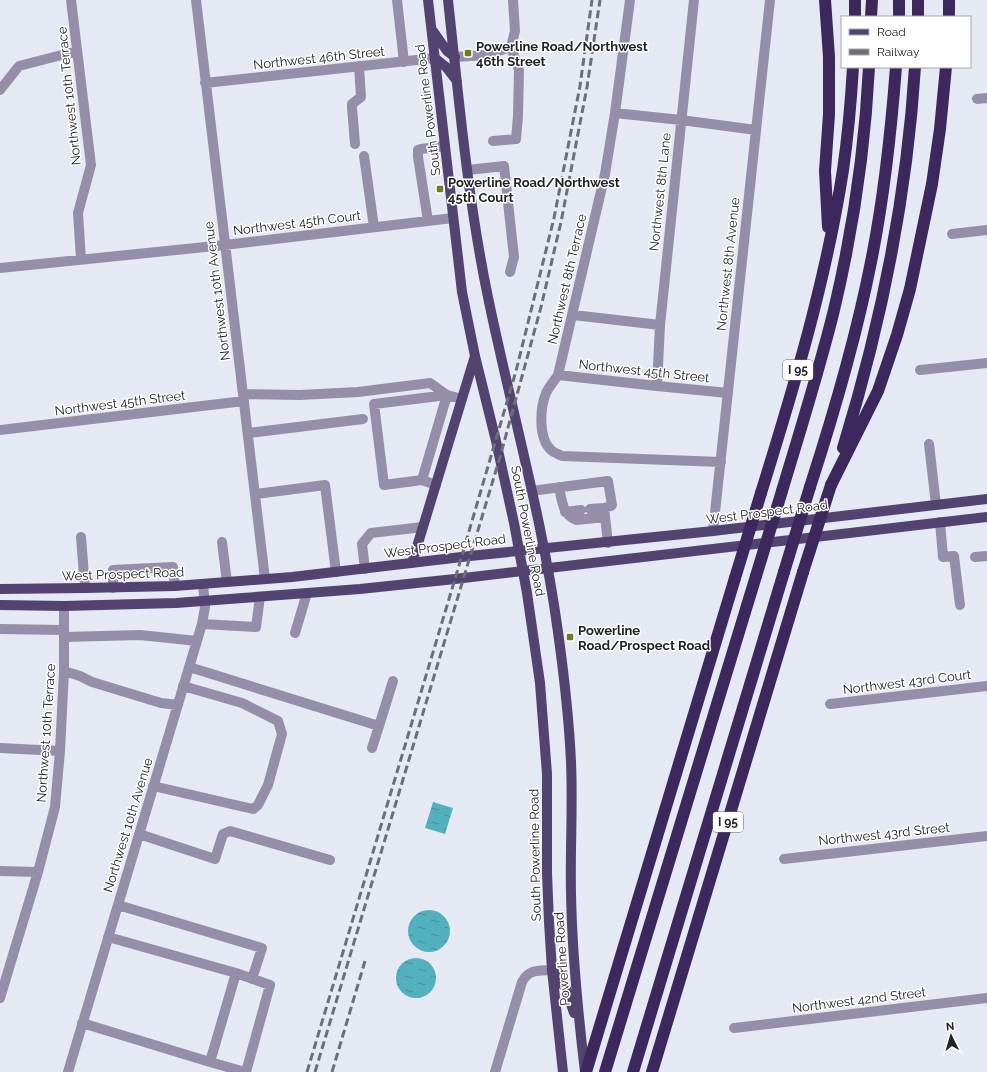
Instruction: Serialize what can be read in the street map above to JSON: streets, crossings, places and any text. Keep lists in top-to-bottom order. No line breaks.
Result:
{"streets":{"highway":["I 95"],"main road":["South Powerline Road","West Prospect Road","Powerline Road"],"street":["Northwest 46th Street","Northwest 10th Terrace","Northwest 8th Lane","Northwest 45th Court","Northwest 8th Avenue","Northwest 8th Terrace","Northwest 10th Avenue","Northwest 45th Street","Northwest 43rd Court","Northwest 43rd Street","Northwest 42nd Street"]},"crossings":[["Northwest 46th Street","South Powerline Road"],["Northwest 46th Street","Northwest 10th Avenue"],["Northwest 10th Terrace","Northwest 45th Court"],["South Powerline Road","Northwest 45th Court"],["South Powerline Road","West Prospect Road"],["South Powerline Road","Powerline Road"],["Northwest 8th Lane","Northwest 45th Street"],["Northwest 45th Court","Northwest 10th Avenue"],["Northwest 8th Avenue","Northwest 8th Terrace"],["Northwest 8th Avenue","Northwest 45th Street"],["Northwest 8th Avenue","West Prospect Road"],["Northwest 8th Terrace","Northwest 45th Street"],["Northwest 10th Avenue","Northwest 45th Street"],["Northwest 10th Avenue","West Prospect Road"],["I 95","Powerline Road"]],"places":{"transit":["Powerline Road/Northwest 46th Street","Powerline Road/Northwest 45th Court","Powerline Road/Prospect Road"]},"legend":["Road","Railway"],"north":"top"}
